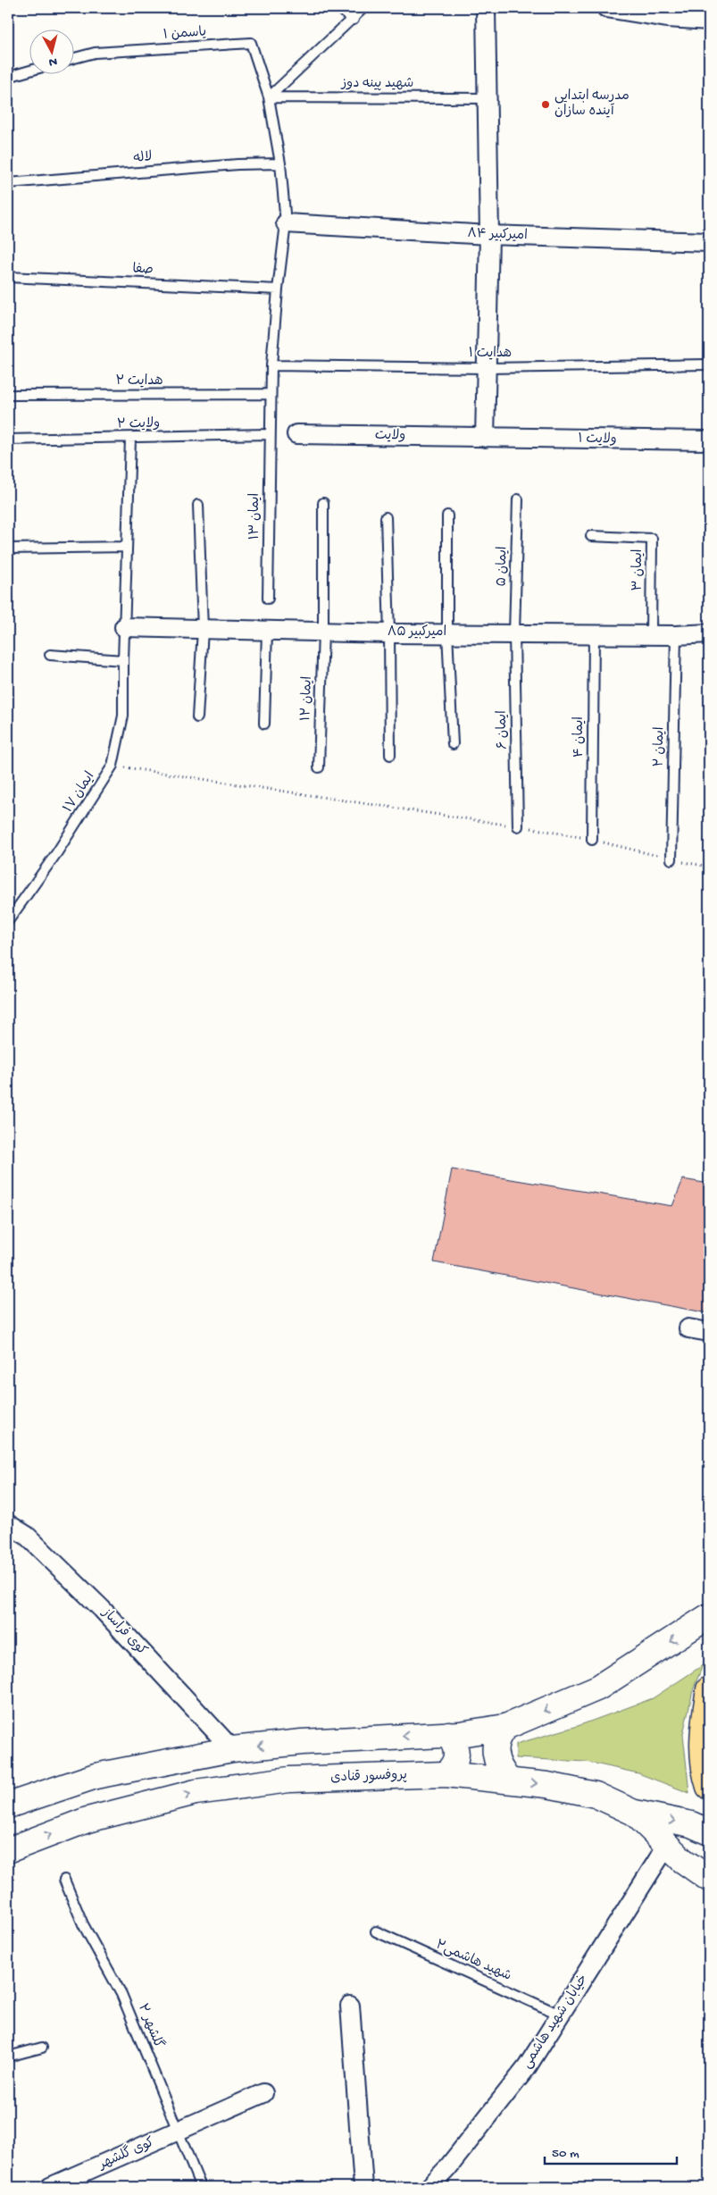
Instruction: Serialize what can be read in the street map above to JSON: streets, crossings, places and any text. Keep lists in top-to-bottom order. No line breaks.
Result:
{"streets":{"main road":["پروفسور قنادی"],"street":["امیرکبیر ۸۴","ولایت","ولایت ۱","امیرکبیر ۸۵","کوی فراساز","خیابان شهید هاشمی","کوی گلشهر"],"lane":["یاسمن ۱","شهید پینه دوز","لاله","صفا","هدایت ۱","هدایت ۲","ولایت ۲","ایمان ۱۳","ایمان ۵","ایمان ۳","ایمان ۱۲","ایمان ۶","ایمان ۴","ایمان ۲","ایمان ۱۷","شهید هاشمی۲","گلشهر ۲"]},"crossings":[["یاسمن ۱","شهید پینه دوز"],["یاسمن ۱","ایمان ۱۳"],["شهید پینه دوز","ایمان ۱۳"],["لاله","ایمان ۱۳"],["امیرکبیر ۸۴","ایمان ۱۳"],["صفا","ایمان ۱۳"],["هدایت ۱","ایمان ۱۳"],["هدایت ۲","ایمان ۱۳"],["ولایت ۲","ایمان ۱۳"],["ولایت ۲","ایمان ۱۷"],["ولایت","ولایت ۱"],["ایمان ۵","امیرکبیر ۸۵"],["ایمان ۵","ایمان ۶"],["ایمان ۳","امیرکبیر ۸۵"],["امیرکبیر ۸۵","ایمان ۱۲"],["امیرکبیر ۸۵","ایمان ۶"],["امیرکبیر ۸۵","ایمان ۴"],["امیرکبیر ۸۵","ایمان ۲"],["امیرکبیر ۸۵","ایمان ۱۷"],["پروفسور قنادی","خیابان شهید هاشمی"],["شهید هاشمی۲","خیابان شهید هاشمی"],["گلشهر ۲","کوی گلشهر"]],"places":["مدرسه ابتدایی آینده سازان"],"scale_bar":"50 m","north":"bottom"}
